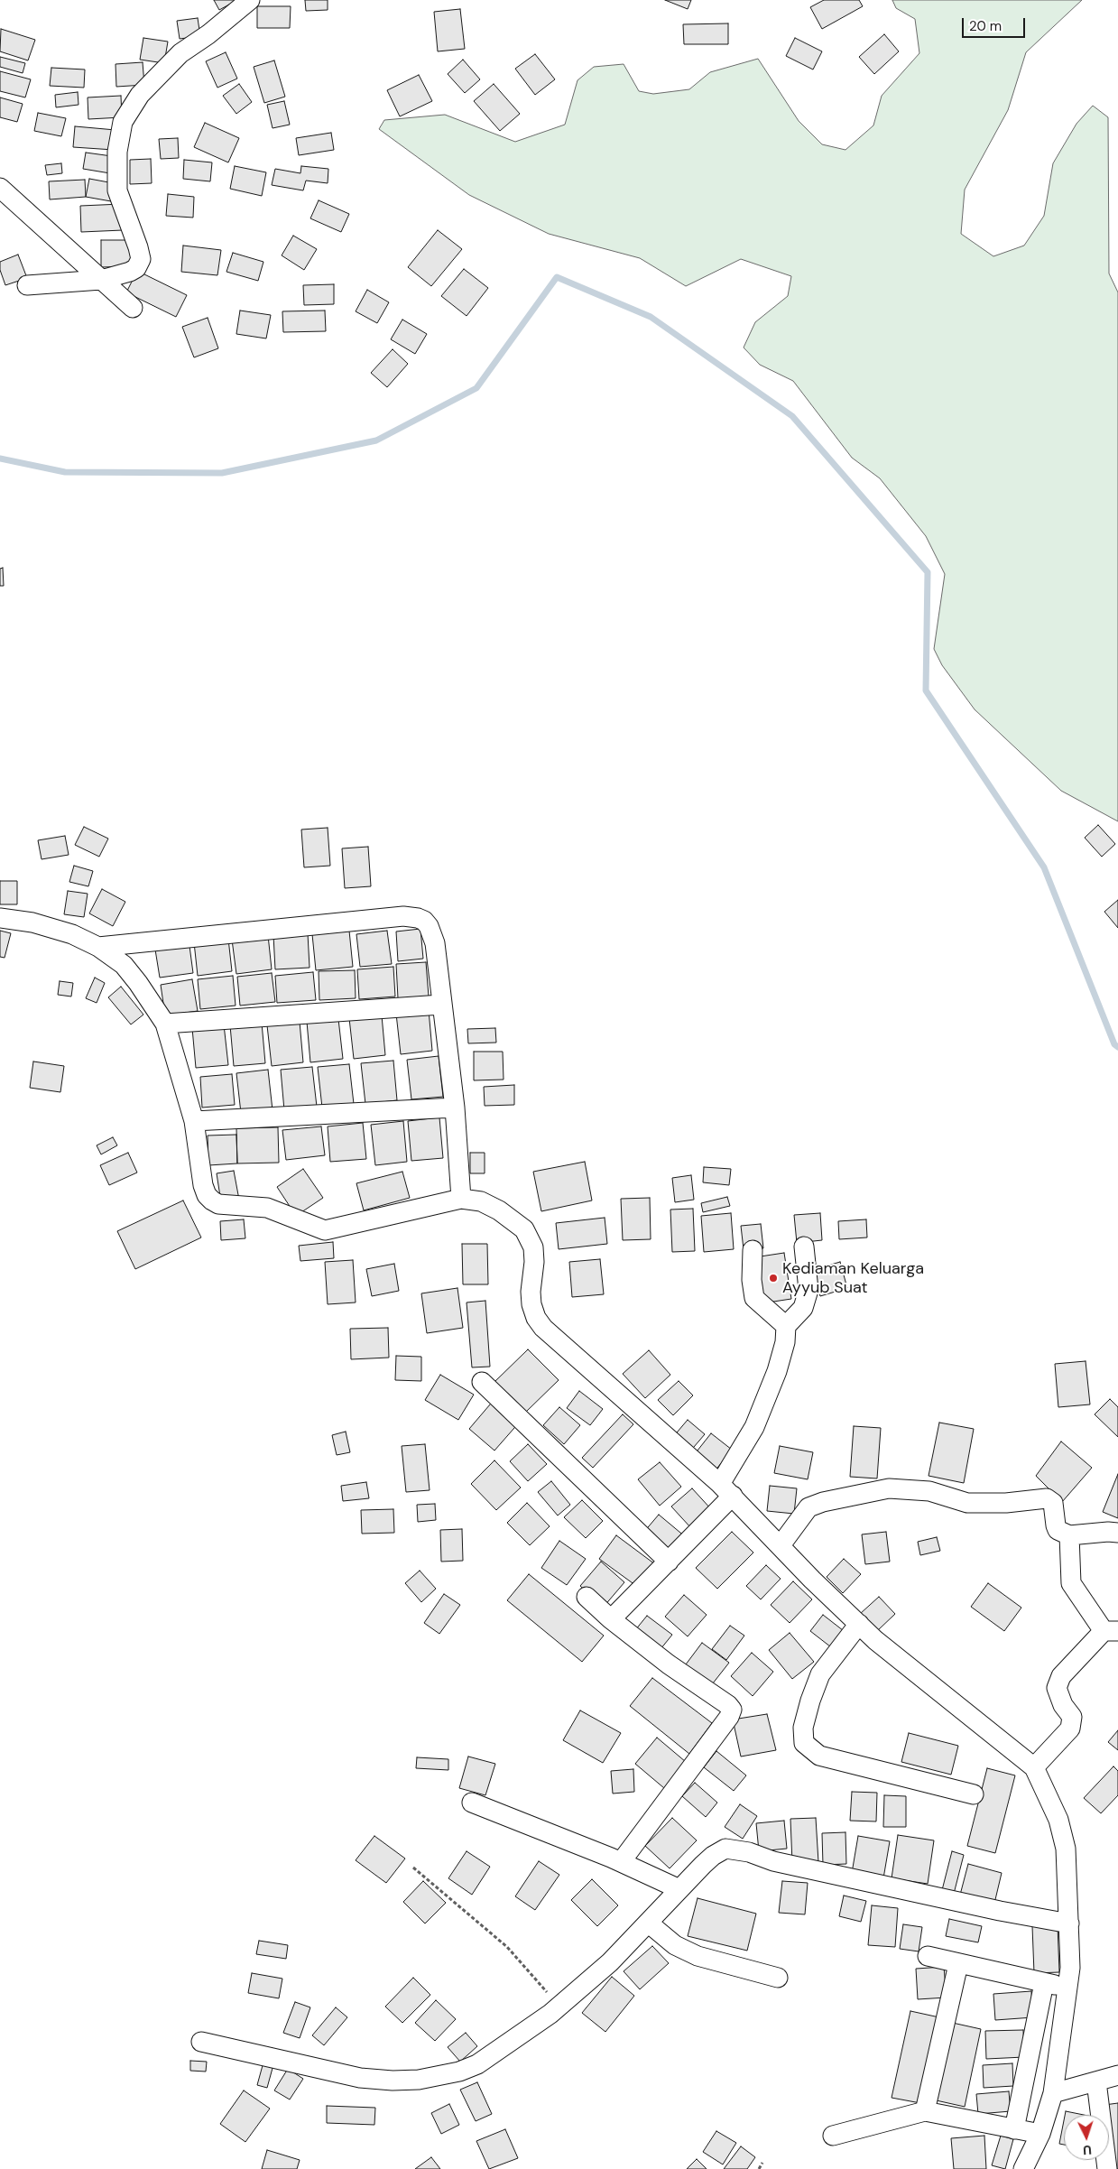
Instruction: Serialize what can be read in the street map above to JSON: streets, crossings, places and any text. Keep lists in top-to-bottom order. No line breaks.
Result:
{"places":["Kediaman Keluarga Ayyub Suat"],"scale_bar":"20 m","north":"bottom"}
